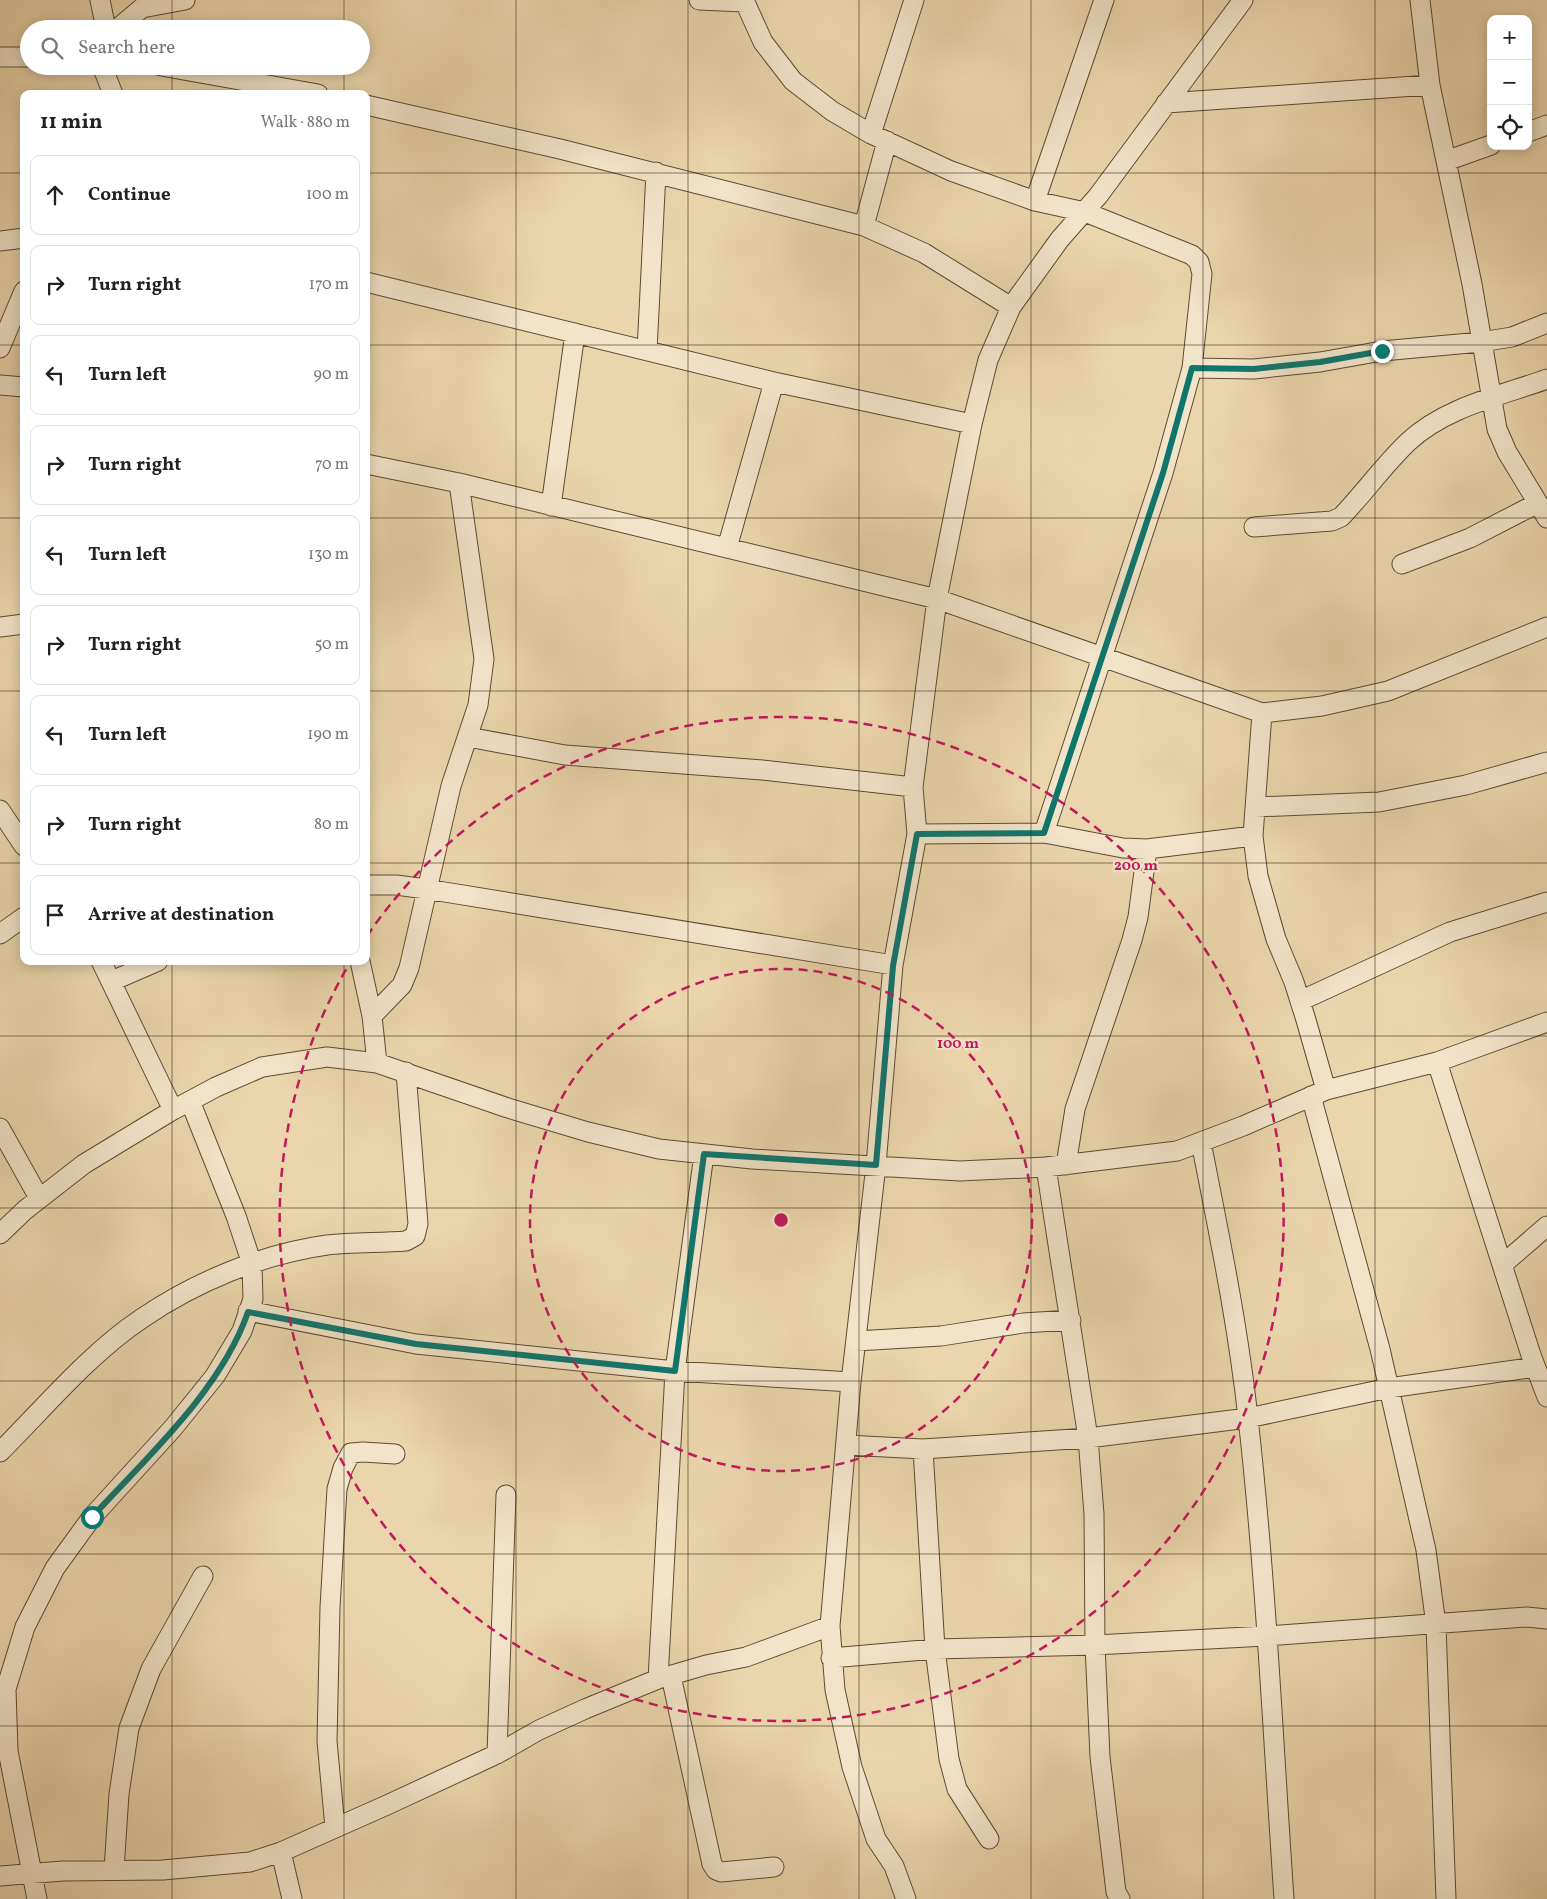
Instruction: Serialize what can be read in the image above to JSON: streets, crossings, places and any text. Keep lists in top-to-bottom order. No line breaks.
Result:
{"page":{"map_buttons":["+","−"],"search":"Search here","heading":["11 min","Walk · 880 m"],"list":[["Continue","100 m"],["Turn right","170 m"],["Turn left","90 m"],["Turn right","70 m"],["Turn left","130 m"],["Turn right","50 m"],["Turn left","190 m"],["Turn right","80 m"],"Arrive at destination"]},"rings":["200 m","100 m"]}
